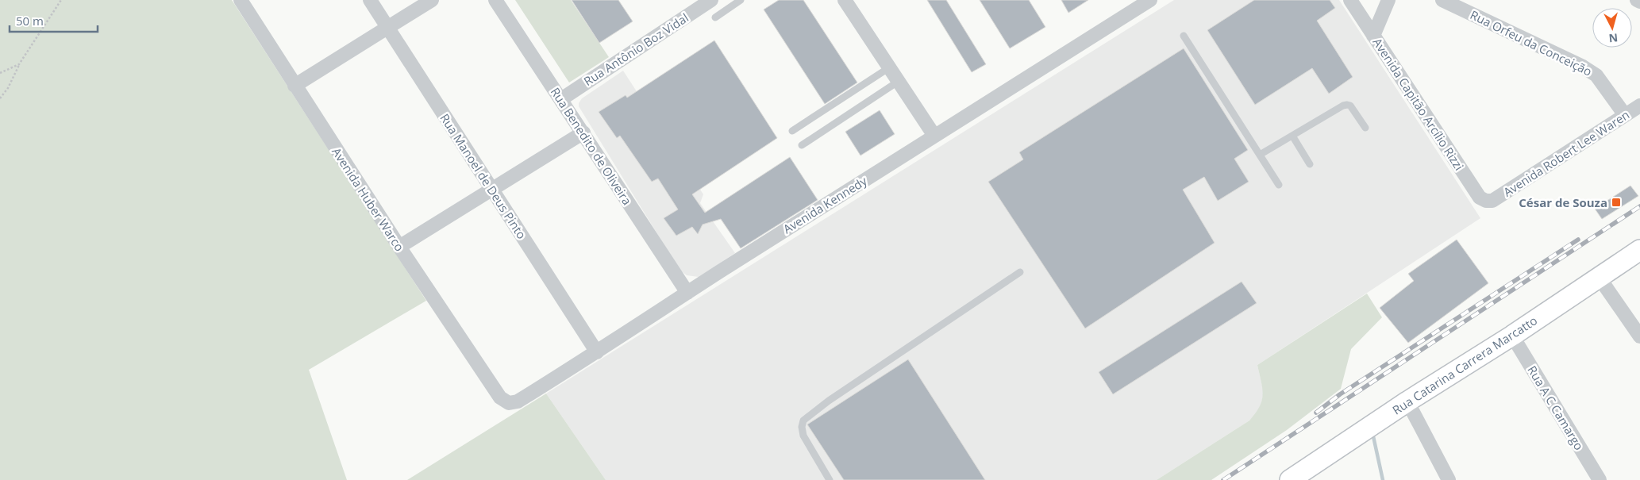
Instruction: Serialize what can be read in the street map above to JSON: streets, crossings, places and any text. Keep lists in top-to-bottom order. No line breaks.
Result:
{"streets":{"street":["Rua Orfeu da Conceição","Rua Antônio Boz Vidal","Avenida Capitão Arcílio Rizzi","Rua Benedito de Oliveira","Avenida Robert Lee Waren","Rua Manoel de Deus Pinto","Avenida Huber Warco","Avenida Kennedy","Rua Catarina Carrera Marcatto","Rua A C Camargo"]},"crossings":[["Rua Orfeu da Conceição","Avenida Robert Lee Waren"],["Rua Antônio Boz Vidal","Rua Benedito de Oliveira"],["Avenida Capitão Arcílio Rizzi","Avenida Robert Lee Waren"],["Rua Benedito de Oliveira","Avenida Kennedy"],["Rua Manoel de Deus Pinto","Avenida Kennedy"],["Avenida Huber Warco","Avenida Kennedy"],["Rua Catarina Carrera Marcatto","Rua A C Camargo"]],"places":{"transit":["César de Souza"]},"scale_bar":"50 m","north":"bottom"}
